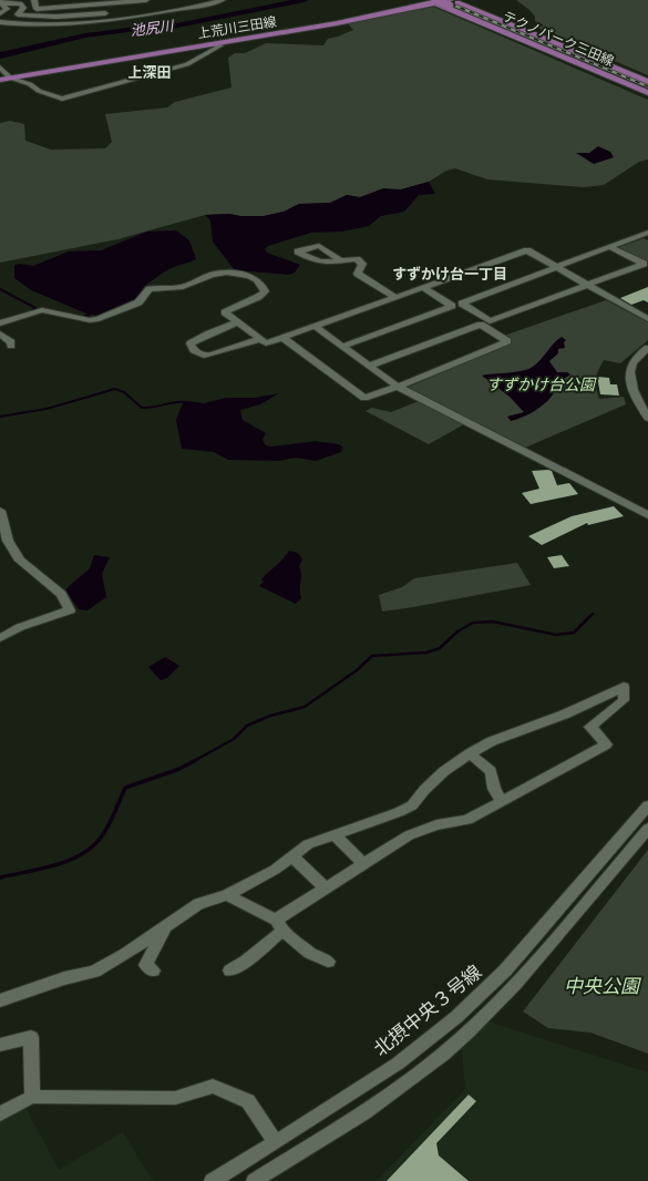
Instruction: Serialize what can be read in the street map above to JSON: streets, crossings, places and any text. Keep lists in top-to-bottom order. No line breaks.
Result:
{"streets":{"main road":["上荒川三田線","テクノパーク三田線"],"street":["北摂中央３号線"]},"crossings":[["上荒川三田線","テクノパーク三田線"]],"districts":["上深田","すずかけ台一丁目"],"water":["池尻川"],"parks":["すずかけ台公園","中央公園"]}
